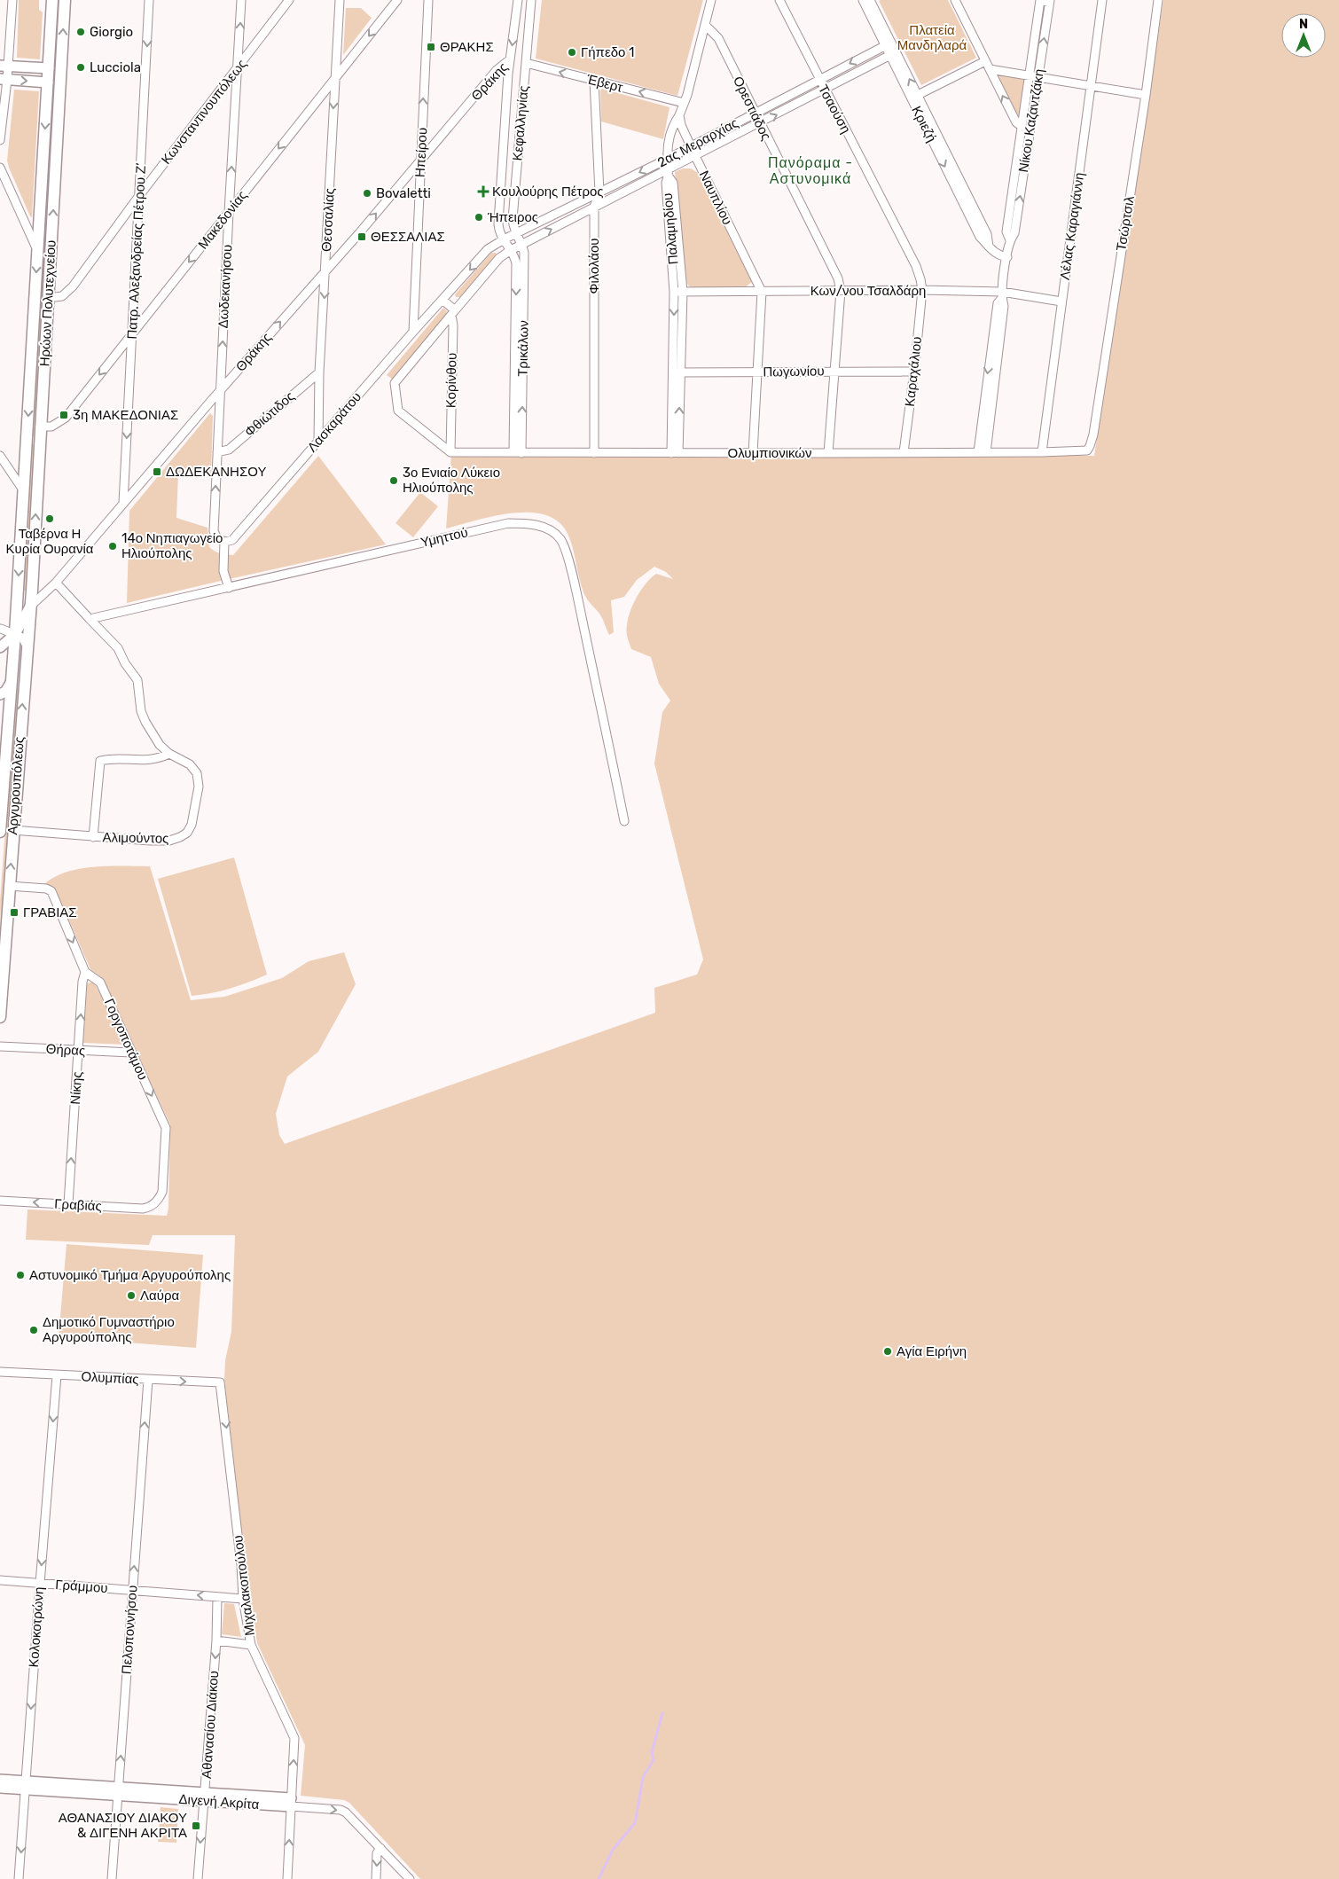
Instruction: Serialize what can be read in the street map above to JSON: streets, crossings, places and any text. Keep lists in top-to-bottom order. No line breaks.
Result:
{"streets":{"main road":["Ηρώων Πολυτεχνείου","Αργυρουπόλεως"],"street":["Θράκης","Έβερτ","Ορεστιάδος","Τσαούση","Κωνσταντινουπόλεως","Νίκου Καζαντζάκη","Κεφαλληνίας","Κριεζή","2ας Μεραρχίας","Ηπείρου","Ναυπλίου","Μακεδονίας","Θεσσαλίας","Τσώρτσιλ","Λέλας Καραγιάννη","Παλαμηδίου","Πατρ. Αλεξανδρείας Πέτρου Ζ’","Φιλολάου","Δωδεκανήσου","Κων/νου Τσαλδάρη","Τρικάλων","Πωγωνίου","Καραχάλιου","Κορίνθου","Φθιώτιδος","Λασκαράτου","Ολυμπιονικών","Υμηττού","Αλιμούντος","Γοργοποτάμου","Θήρας","Νίκης","Γραβιάς","Ολυμπίας","Μιχαλακοπούλου","Γράμμου","Κολοκοτρώνη","Πελοποννήσου","Αθανασίου Διάκου","Διγενή Ακρίτα"]},"crossings":[["Θράκης","Κεφαλληνίας"],["Θράκης","Ηπείρου"],["Θράκης","Θεσσαλίας"],["Θράκης","Πατρ. Αλεξανδρείας Πέτρου Ζ’"],["Θράκης","Δωδεκανήσου"],["Θράκης","Ηρώων Πολυτεχνείου"],["Θράκης","Αργυρουπόλεως"],["Έβερτ","Κεφαλληνίας"],["Έβερτ","Φιλολάου"],["Ορεστιάδος","2ας Μεραρχίας"],["Ορεστιάδος","Κων/νου Τσαλδάρη"],["Τσαούση","2ας Μεραρχίας"],["Τσαούση","Κων/νου Τσαλδάρη"],["Τσαούση","Καραχάλιου"],["Κωνσταντινουπόλεως","Πατρ. Αλεξανδρείας Πέτρου Ζ’"],["Κωνσταντινουπόλεως","Δωδεκανήσου"],["Κωνσταντινουπόλεως","Ηρώων Πολυτεχνείου"],["Νίκου Καζαντζάκη","Κριεζή"],["Νίκου Καζαντζάκη","Κων/νου Τσαλδάρη"],["Νίκου Καζαντζάκη","Ολυμπιονικών"],["Κεφαλληνίας","2ας Μεραρχίας"],["Κεφαλληνίας","Τρικάλων"],["Κεφαλληνίας","Λασκαράτου"],["Κριεζή","2ας Μεραρχίας"],["2ας Μεραρχίας","Ναυπλίου"],["2ας Μεραρχίας","Παλαμηδίου"],["2ας Μεραρχίας","Φιλολάου"],["2ας Μεραρχίας","Τρικάλων"],["2ας Μεραρχίας","Λασκαράτου"],["Ηπείρου","Λασκαράτου"],["Ναυπλίου","Παλαμηδίου"],["Ναυπλίου","Κων/νου Τσαλδάρη"],["Μακεδονίας","Θεσσαλίας"],["Μακεδονίας","Πατρ. Αλεξανδρείας Πέτρου Ζ’"],["Μακεδονίας","Δωδεκανήσου"],["Μακεδονίας","Ηρώων Πολυτεχνείου"],["Θεσσαλίας","Φθιώτιδος"],["Θεσσαλίας","Λασκαράτου"],["Τσώρτσιλ","Ολυμπιονικών"],["Λέλας Καραγιάννη","Κων/νου Τσαλδάρη"],["Λέλας Καραγιάννη","Ολυμπιονικών"],["Παλαμηδίου","Κων/νου Τσαλδάρη"],["Παλαμηδίου","Πωγωνίου"],["Παλαμηδίου","Ολυμπιονικών"],["Φιλολάου","Ολυμπιονικών"],["Δωδεκανήσου","Φθιώτιδος"],["Δωδεκανήσου","Λασκαράτου"],["Κων/νου Τσαλδάρη","Καραχάλιου"],["Ηρώων Πολυτεχνείου","Αργυρουπόλεως"],["Τρικάλων","Ολυμπιονικών"],["Πωγωνίου","Καραχάλιου"],["Καραχάλιου","Ολυμπιονικών"],["Κορίνθου","Ολυμπιονικών"],["Υμηττού","Αλιμούντος"],["Αργυρουπόλεως","Αλιμούντος"],["Γοργοποτάμου","Θήρας"],["Γοργοποτάμου","Νίκης"],["Γοργοποτάμου","Γραβιάς"],["Θήρας","Νίκης"],["Νίκης","Γραβιάς"],["Ολυμπίας","Μιχαλακοπούλου"],["Ολυμπίας","Κολοκοτρώνη"],["Ολυμπίας","Πελοποννήσου"],["Μιχαλακοπούλου","Γράμμου"],["Μιχαλακοπούλου","Διγενή Ακρίτα"],["Γράμμου","Κολοκοτρώνη"],["Γράμμου","Πελοποννήσου"],["Γράμμου","Αθανασίου Διάκου"],["Κολοκοτρώνη","Διγενή Ακρίτα"],["Πελοποννήσου","Διγενή Ακρίτα"],["Αθανασίου Διάκου","Διγενή Ακρίτα"]],"one_way":["Θράκης","Έβερτ","Ηπείρου","Μακεδονίας","Θεσσαλίας","Πατρ. Αλεξανδρείας Πέτρου Ζ’","Δωδεκανήσου","Γοργοποτάμου","Νίκης","Γραβιάς","Γράμμου","Κολοκοτρώνη","Πελοποννήσου","Αθανασίου Διάκου"],"districts":["Πανόραμα - Αστυνομικά"],"parks":["Πλατεία Μανδηλαρά"],"places":{"other":["Giorgio","Γήπεδο 1","Lucciola","Bovaletti","Ήπειρος","3ο Ενιαίο Λύκειο Ηλιούπολης","Ταβέρνα Η Κυρία Ουρανία","14ο Νηπιαγωγείο Ηλιούπολης","Αστυνομικό Τμήμα Αργυρούπολης","Λαύρα","Δημοτικό Γυμναστήριο Αργυρούπολης","Αγία Ειρήνη"],"transit":["ΘΡΑΚΗΣ","ΘΕΣΣΑΛΙΑΣ","3η ΜΑΚΕΔΟΝΙΑΣ","ΔΩΔΕΚΑΝΗΣΟΥ","ΓΡΑΒΙΑΣ","ΑΘΑΝΑΣΙΟΥ ΔΙΑΚΟΥ & ΔΙΓΕΝΗ ΑΚΡΙΤΑ"],"health":["Κουλούρης Πέτρος"]},"north":"top"}
